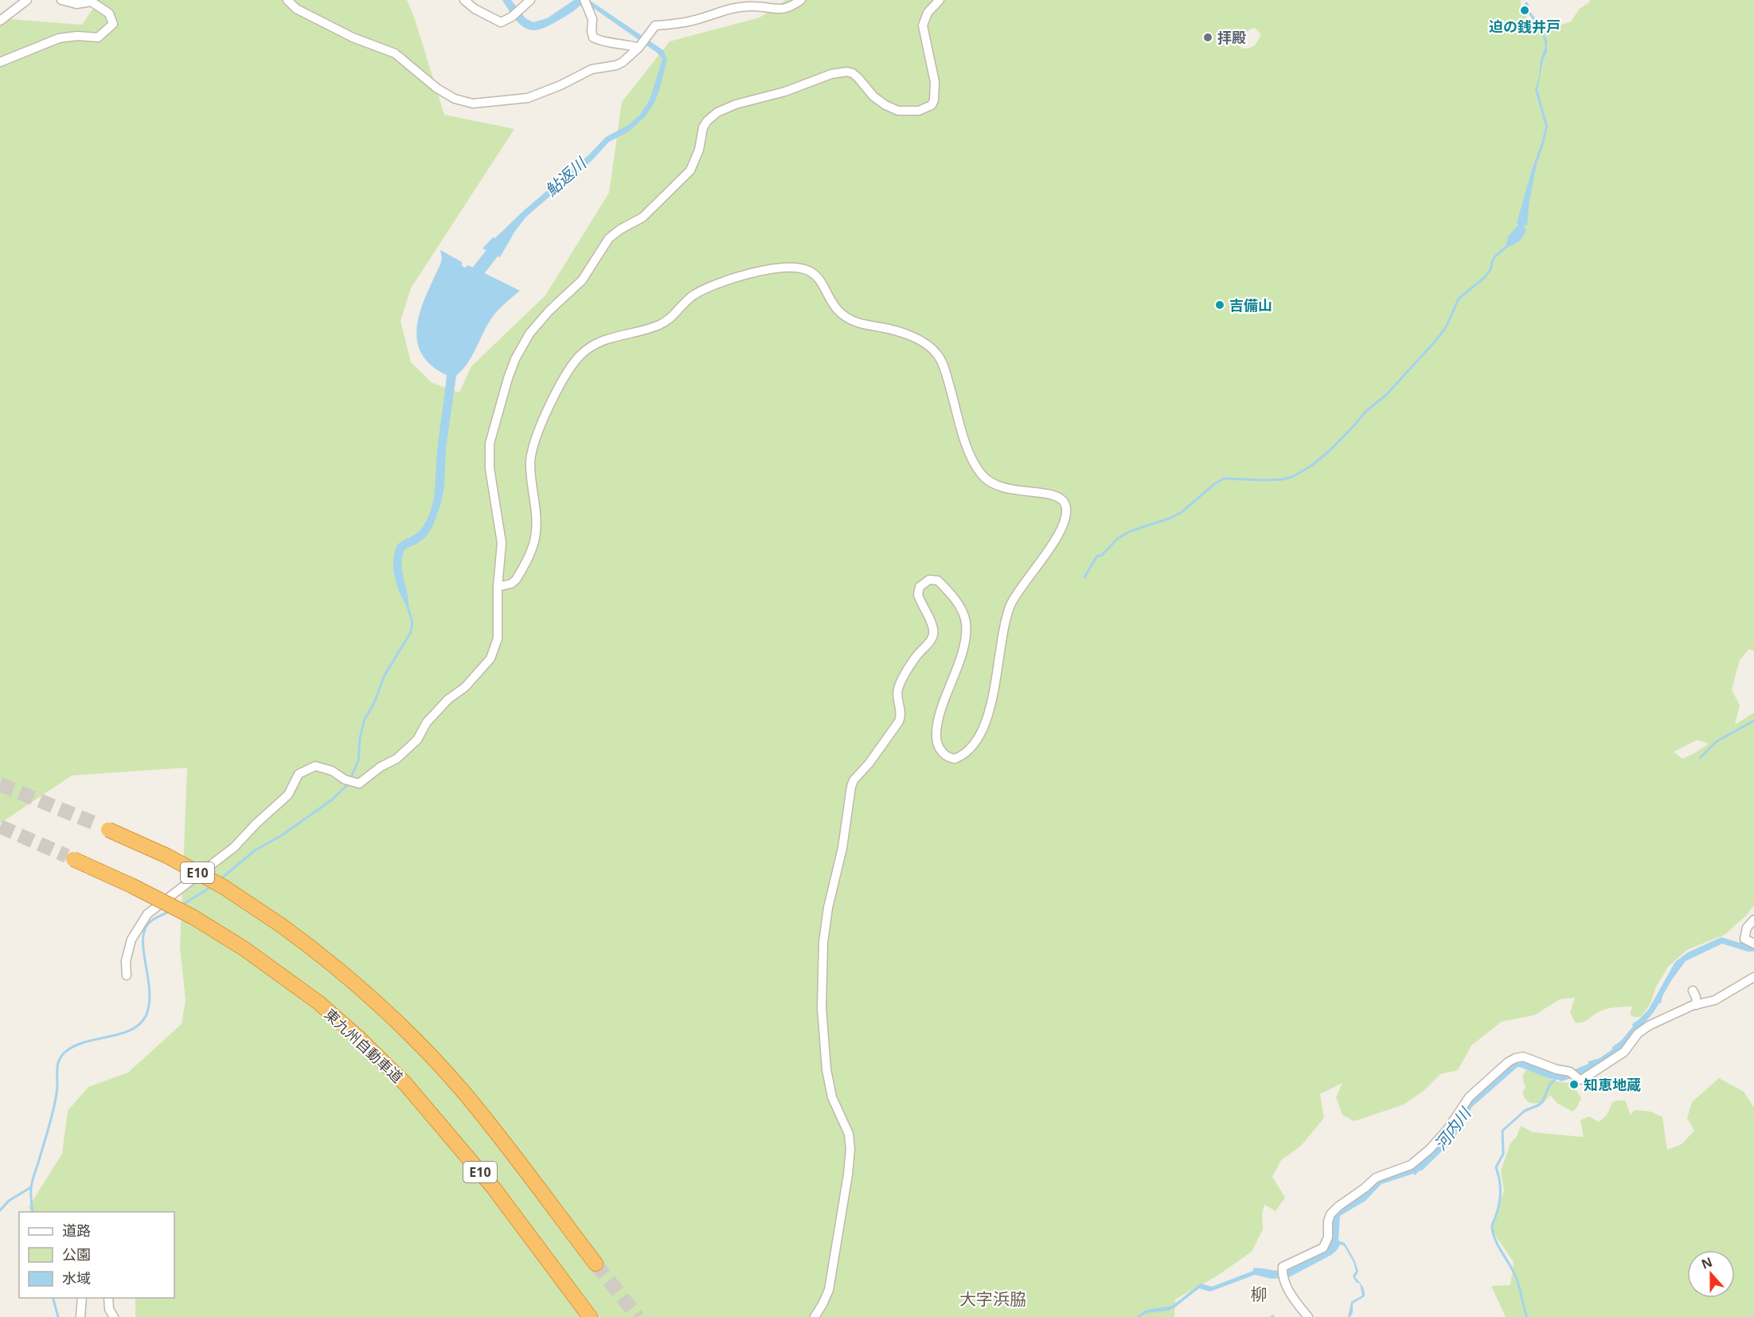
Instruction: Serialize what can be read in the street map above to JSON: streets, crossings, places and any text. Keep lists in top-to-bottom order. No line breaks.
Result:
{"streets":{"highway":["E10","東九州自動車道"]},"districts":["柳","大字浜脇"],"water":["鮎返川","河内川"],"places":["迫の銭井戸","拝殿","吉備山","知恵地蔵"],"legend":["道路","公園","水域"],"north":"top"}
